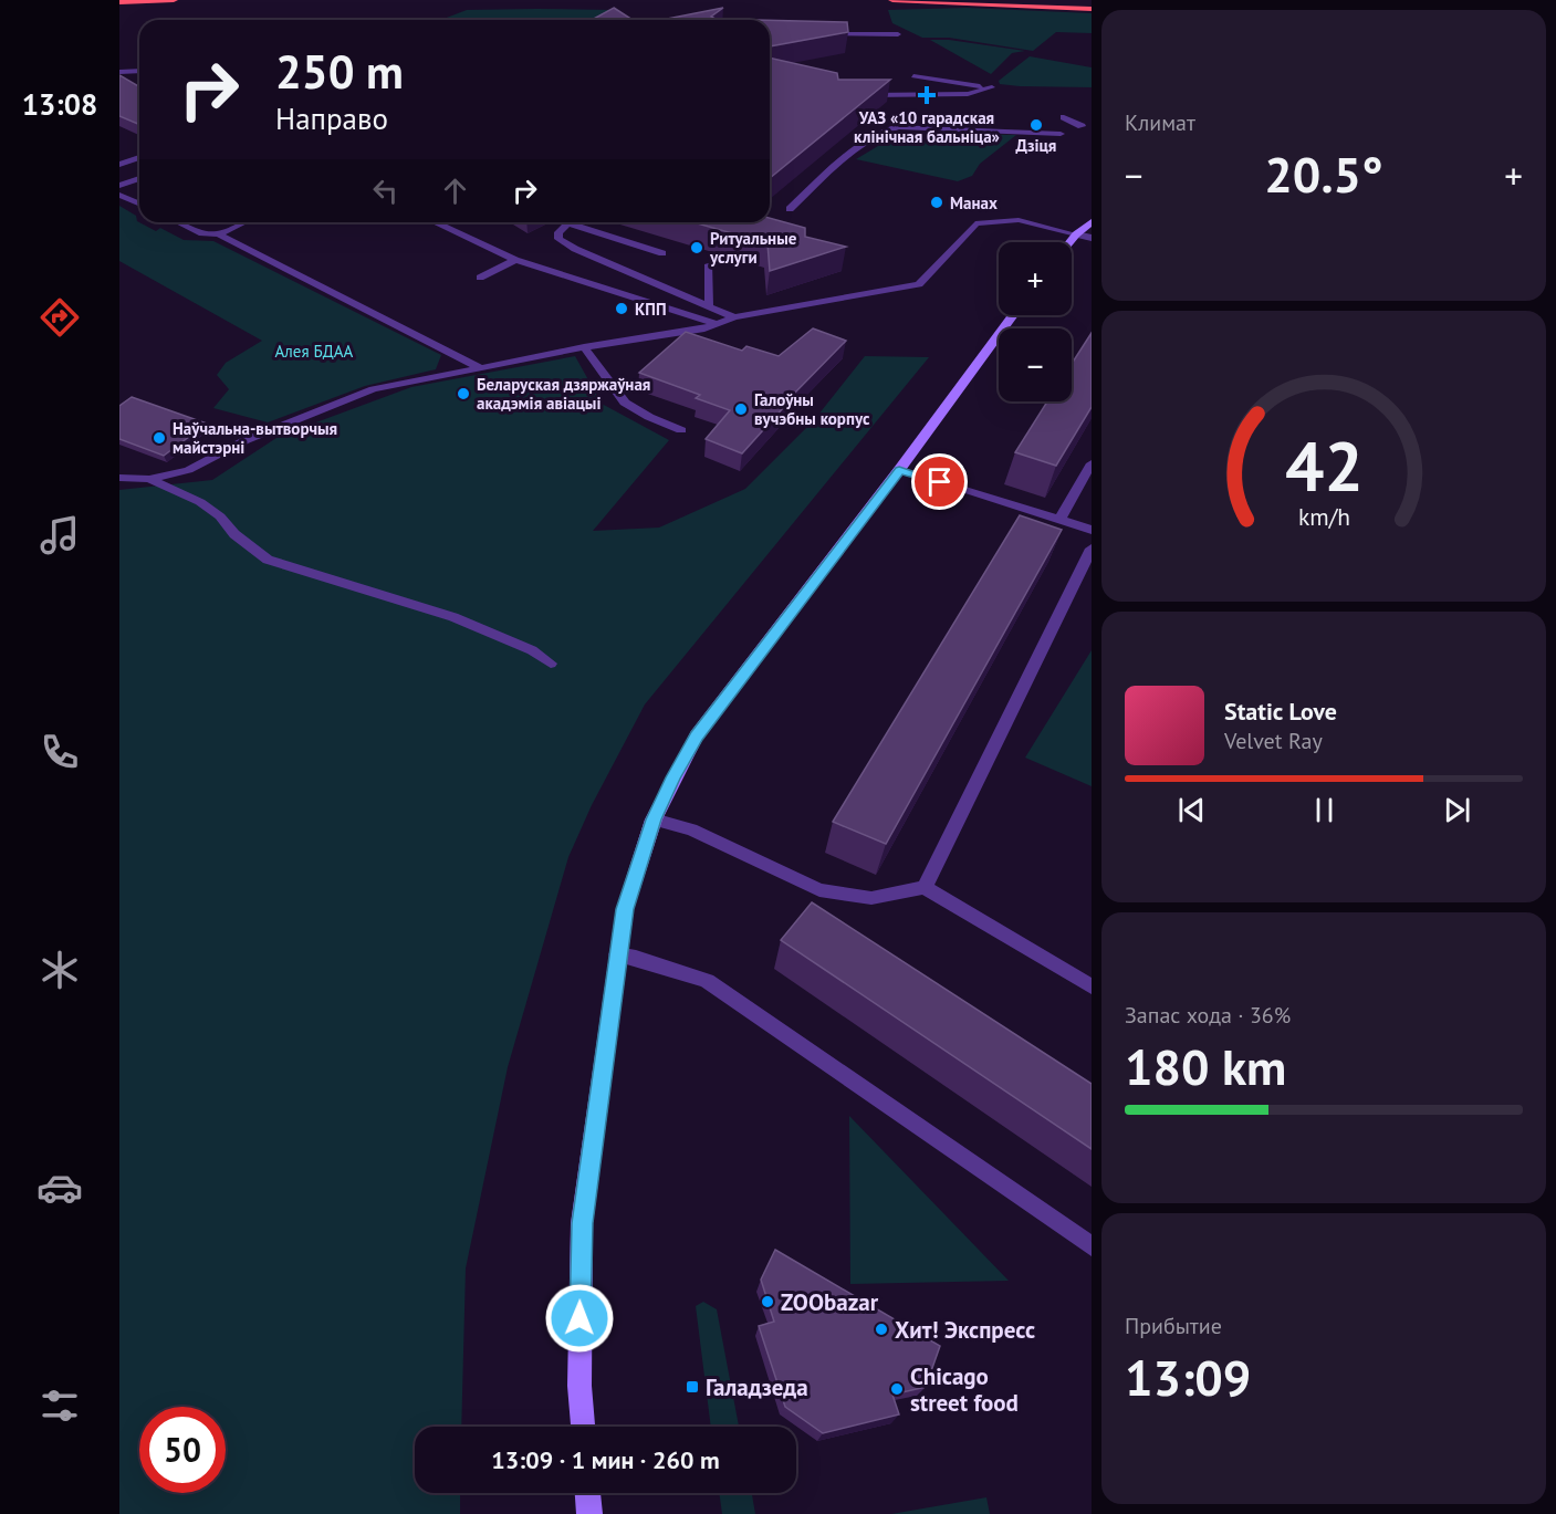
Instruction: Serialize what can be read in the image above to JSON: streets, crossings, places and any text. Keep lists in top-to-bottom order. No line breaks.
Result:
{"parks":["Алея БДАА"],"places":{"health":["УАЗ «10 гарадская клінічная бальніца»"],"other":["Дзіця","Манах","Ритуальные услуги","КПП","Беларуская дзяржаўная акадэмія авіацыі","Галоўны вучэбны корпус","Наўчальна-вытворчыя майстэрні","ZOObazar","Хит! Экспресс","Chicago street food"],"transit":["Галадзеда"]},"page":{"tabs":"13:08","tile":["Климат",["Запас хода · 36%","180 km"],["Прибытие","13:09"]],"turn":["250 m","Направо"],"heat":["−","20.5°","+"],"map_buttons":["+","−"],"song":["Static Love","Velvet Ray"],"limit":"50","trip":"13:09 · 1 мин · 260 m","gauge":["42","km/h"]}}
